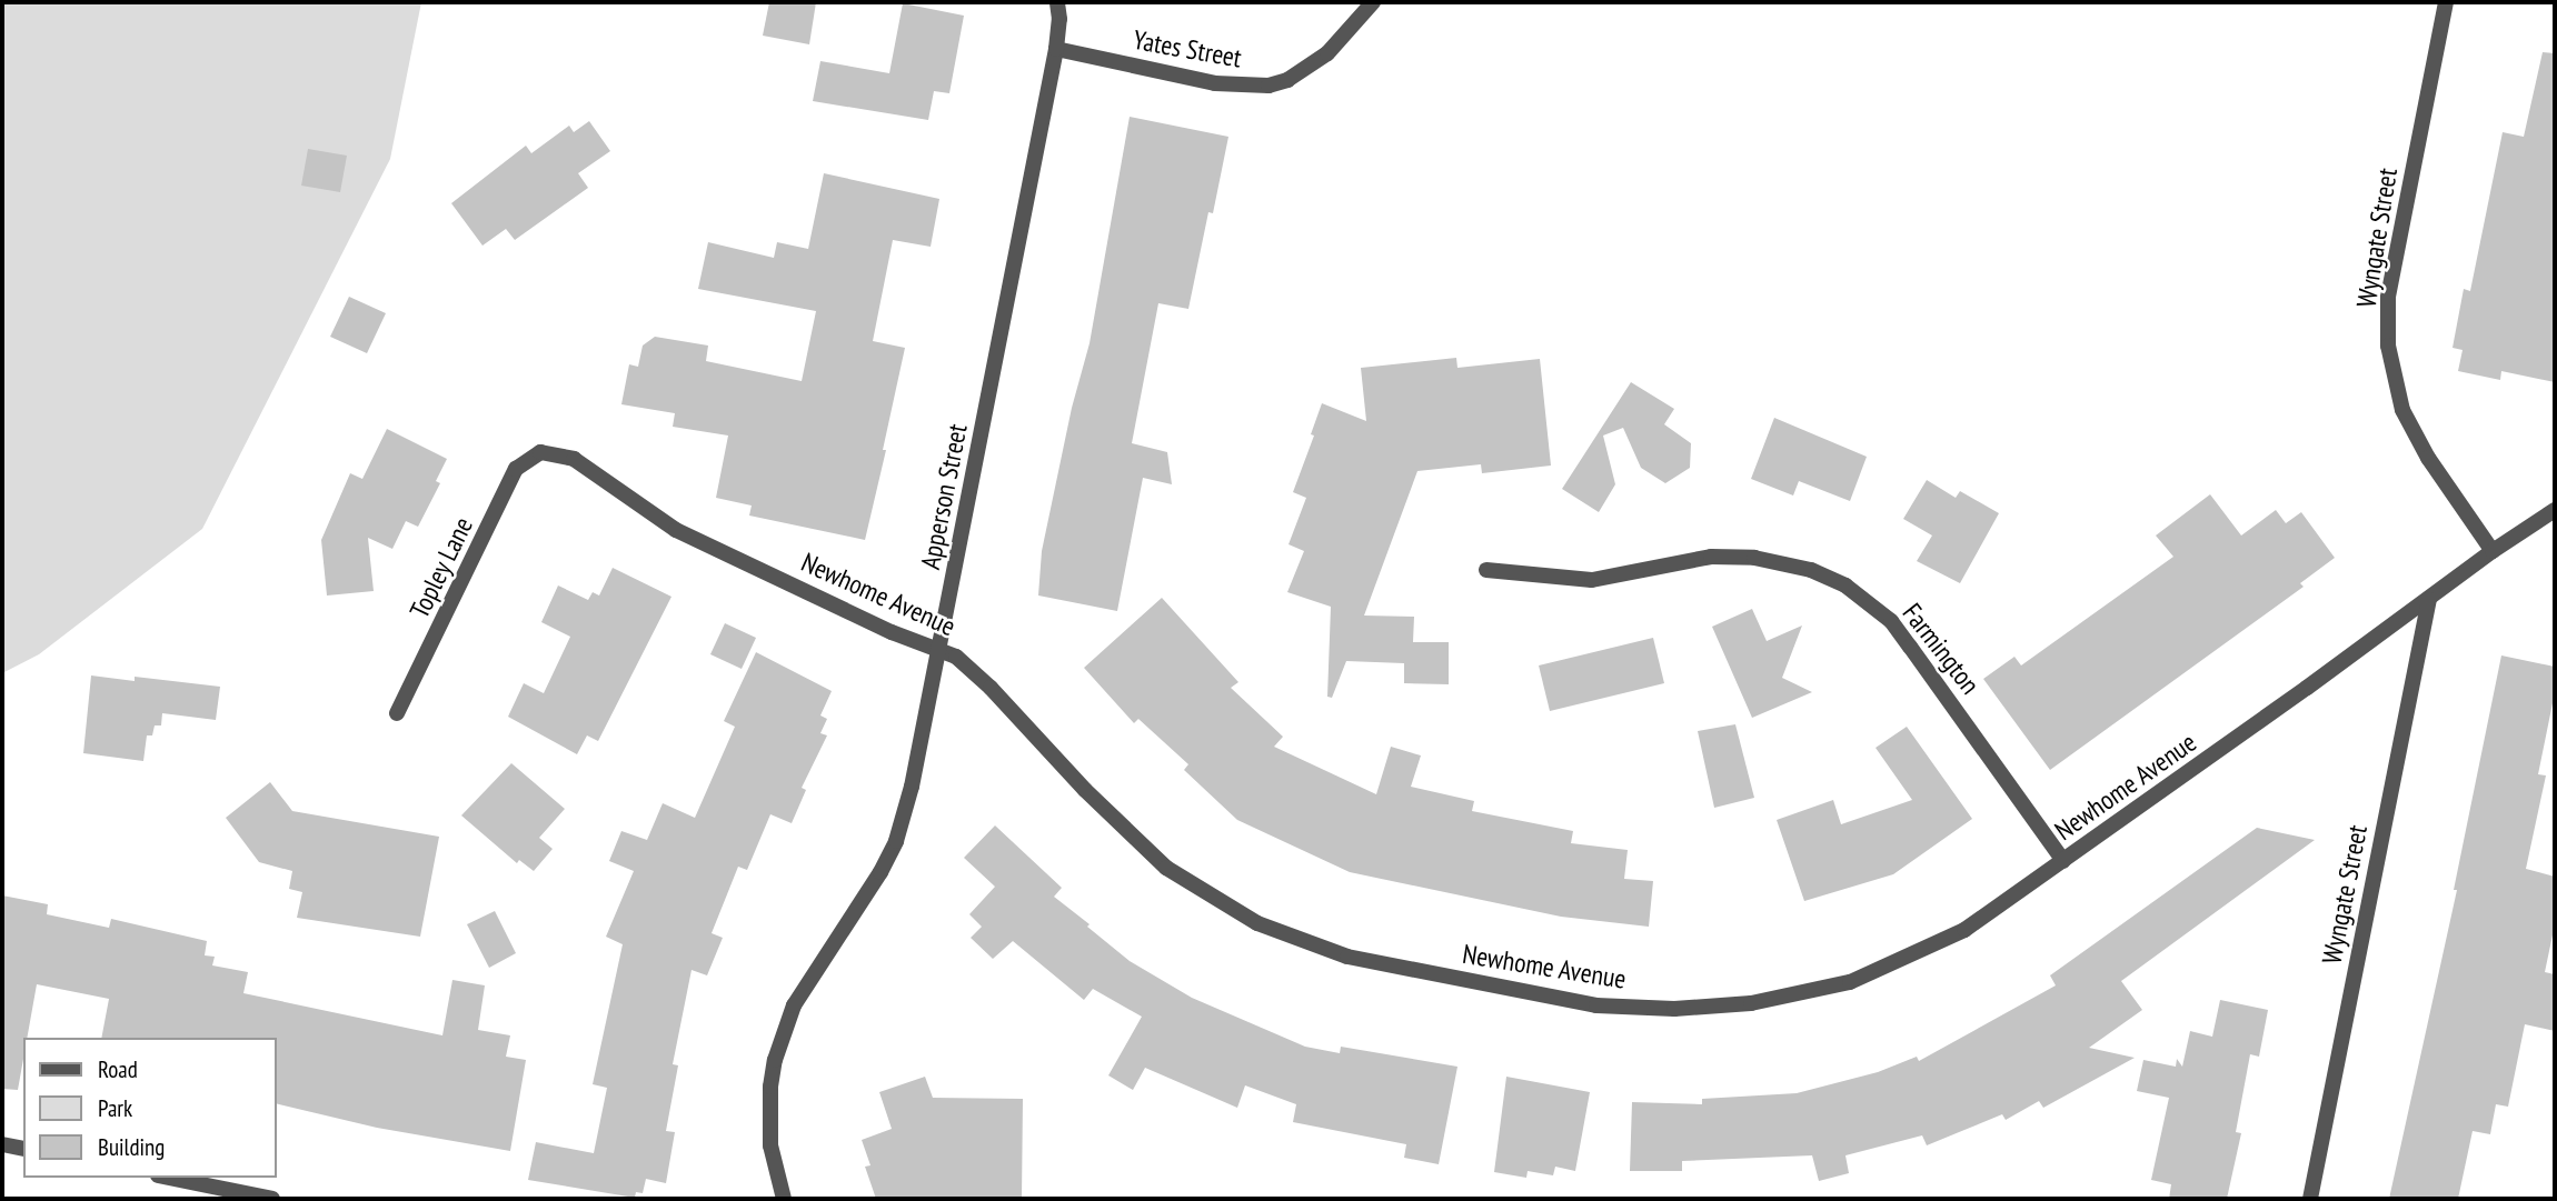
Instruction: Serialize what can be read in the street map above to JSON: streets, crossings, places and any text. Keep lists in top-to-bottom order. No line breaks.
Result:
{"streets":{"street":["Yates Street","Wyngate Street","Apperson Street","Topley Lane","Newhome Avenue","Farmington"]},"crossings":[["Yates Street","Apperson Street"],["Wyngate Street","Newhome Avenue"],["Apperson Street","Newhome Avenue"],["Topley Lane","Newhome Avenue"],["Newhome Avenue","Farmington"]],"legend":["Road","Park","Building"]}
